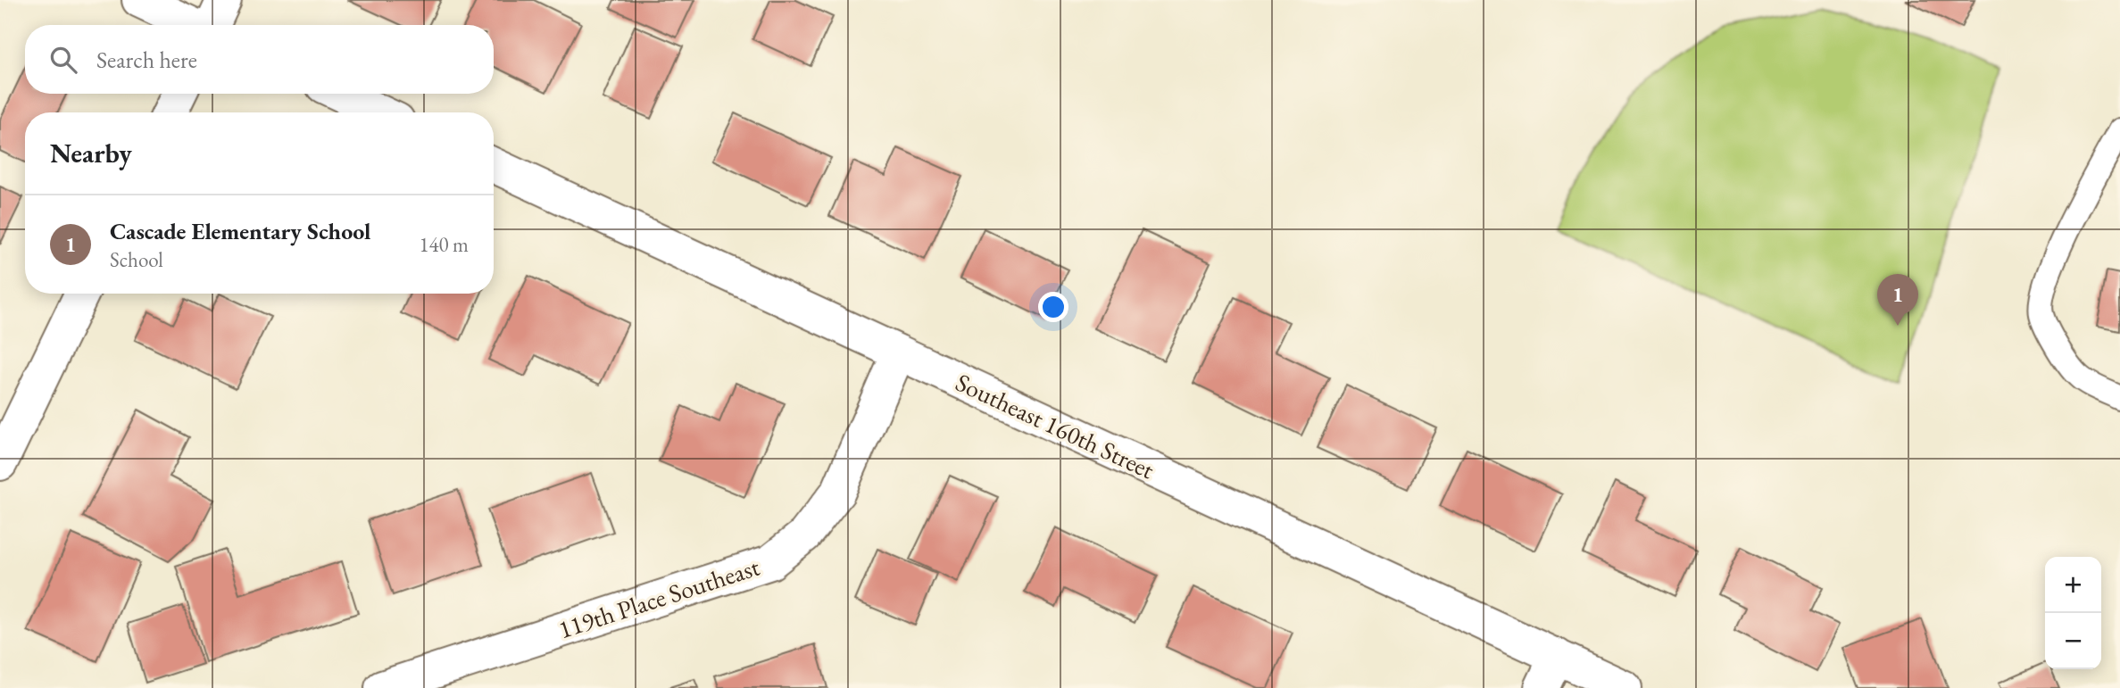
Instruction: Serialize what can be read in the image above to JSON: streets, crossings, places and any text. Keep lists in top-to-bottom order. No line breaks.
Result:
{"streets":{"street":["Southeast 160th Street","119th Place Southeast"]},"crossings":[["Southeast 160th Street","119th Place Southeast"]],"page":{"search":"Search here","heading":"Nearby","list":[{"mark":"1","name":"Cascade Elementary School","note":"School","value":"140 m"}],"pins":"1","map_buttons":["+","−"]}}
